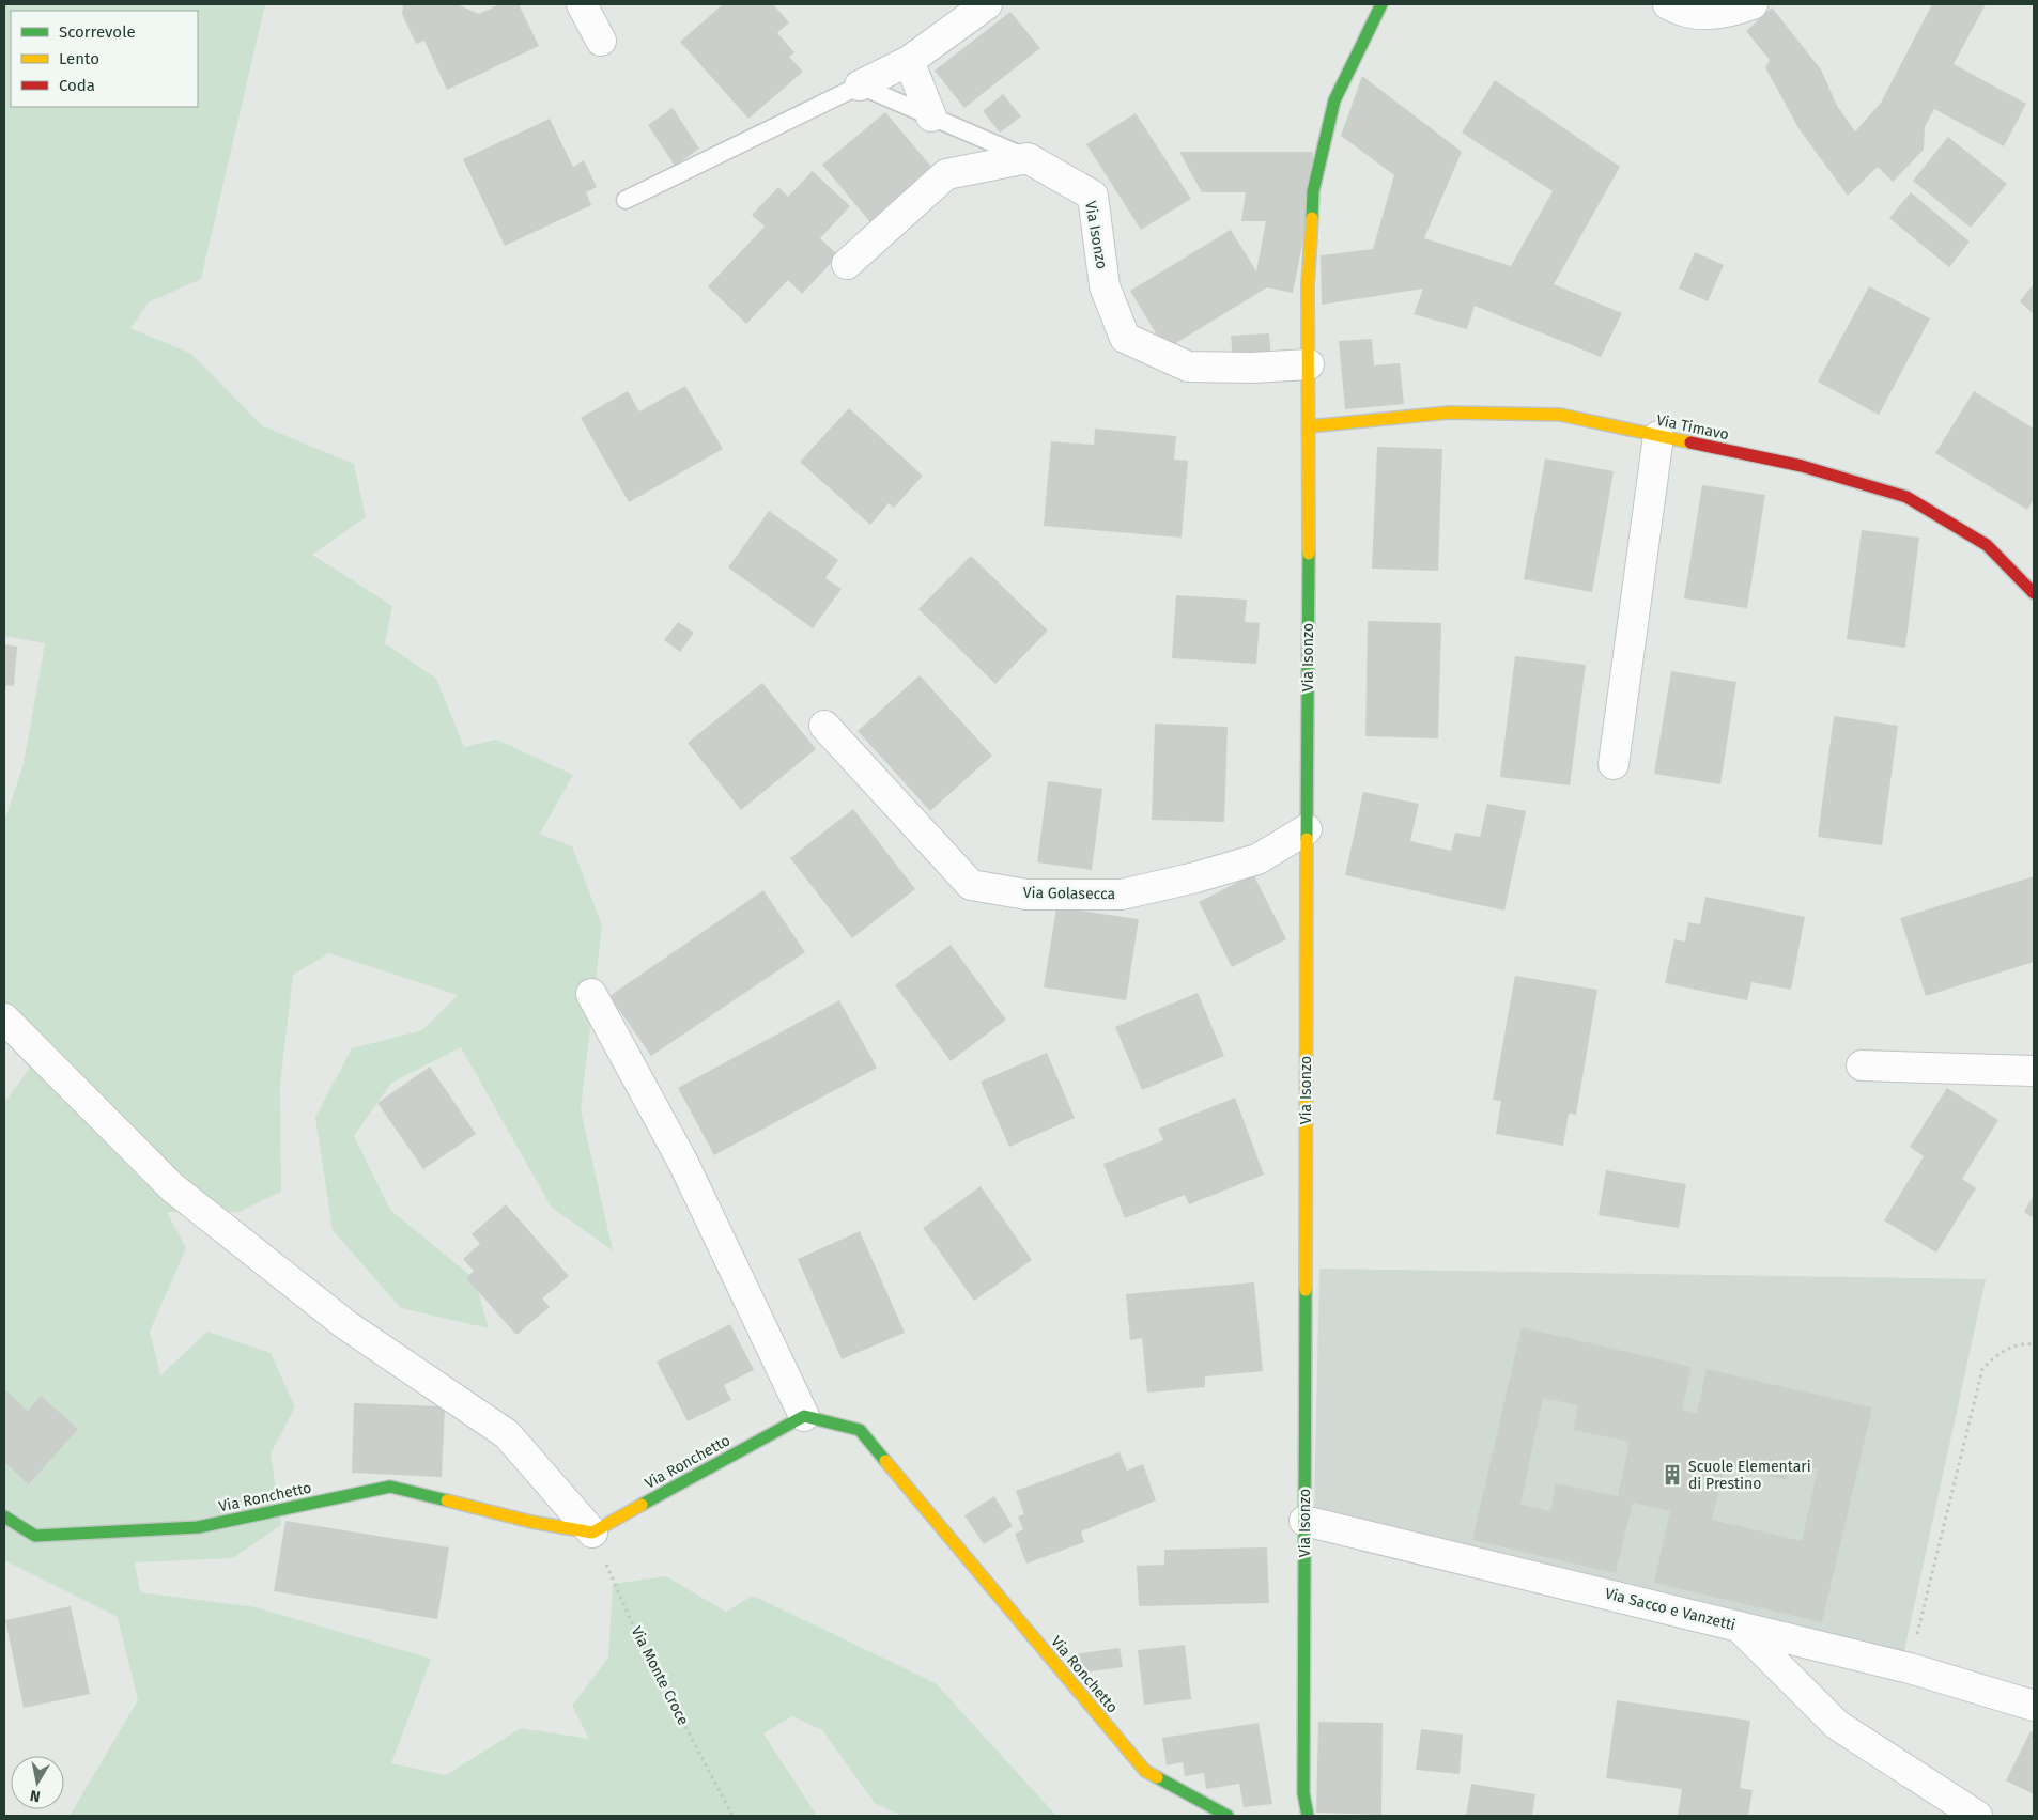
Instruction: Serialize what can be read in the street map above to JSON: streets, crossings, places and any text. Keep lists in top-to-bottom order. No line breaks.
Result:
{"streets":{"street":["Via Isonzo","Via Timavo","Via Golasecca","Via Ronchetto","Via Sacco e Vanzetti"],"path":["Via Monte Croce"]},"crossings":[["Via Isonzo","Via Timavo"],["Via Isonzo","Via Golasecca"],["Via Isonzo","Via Sacco e Vanzetti"],["Via Ronchetto","Via Monte Croce"]],"places":{"building":["Scuole Elementari di Prestino"]},"legend":["Scorrevole","Lento","Coda"],"north":"bottom"}
